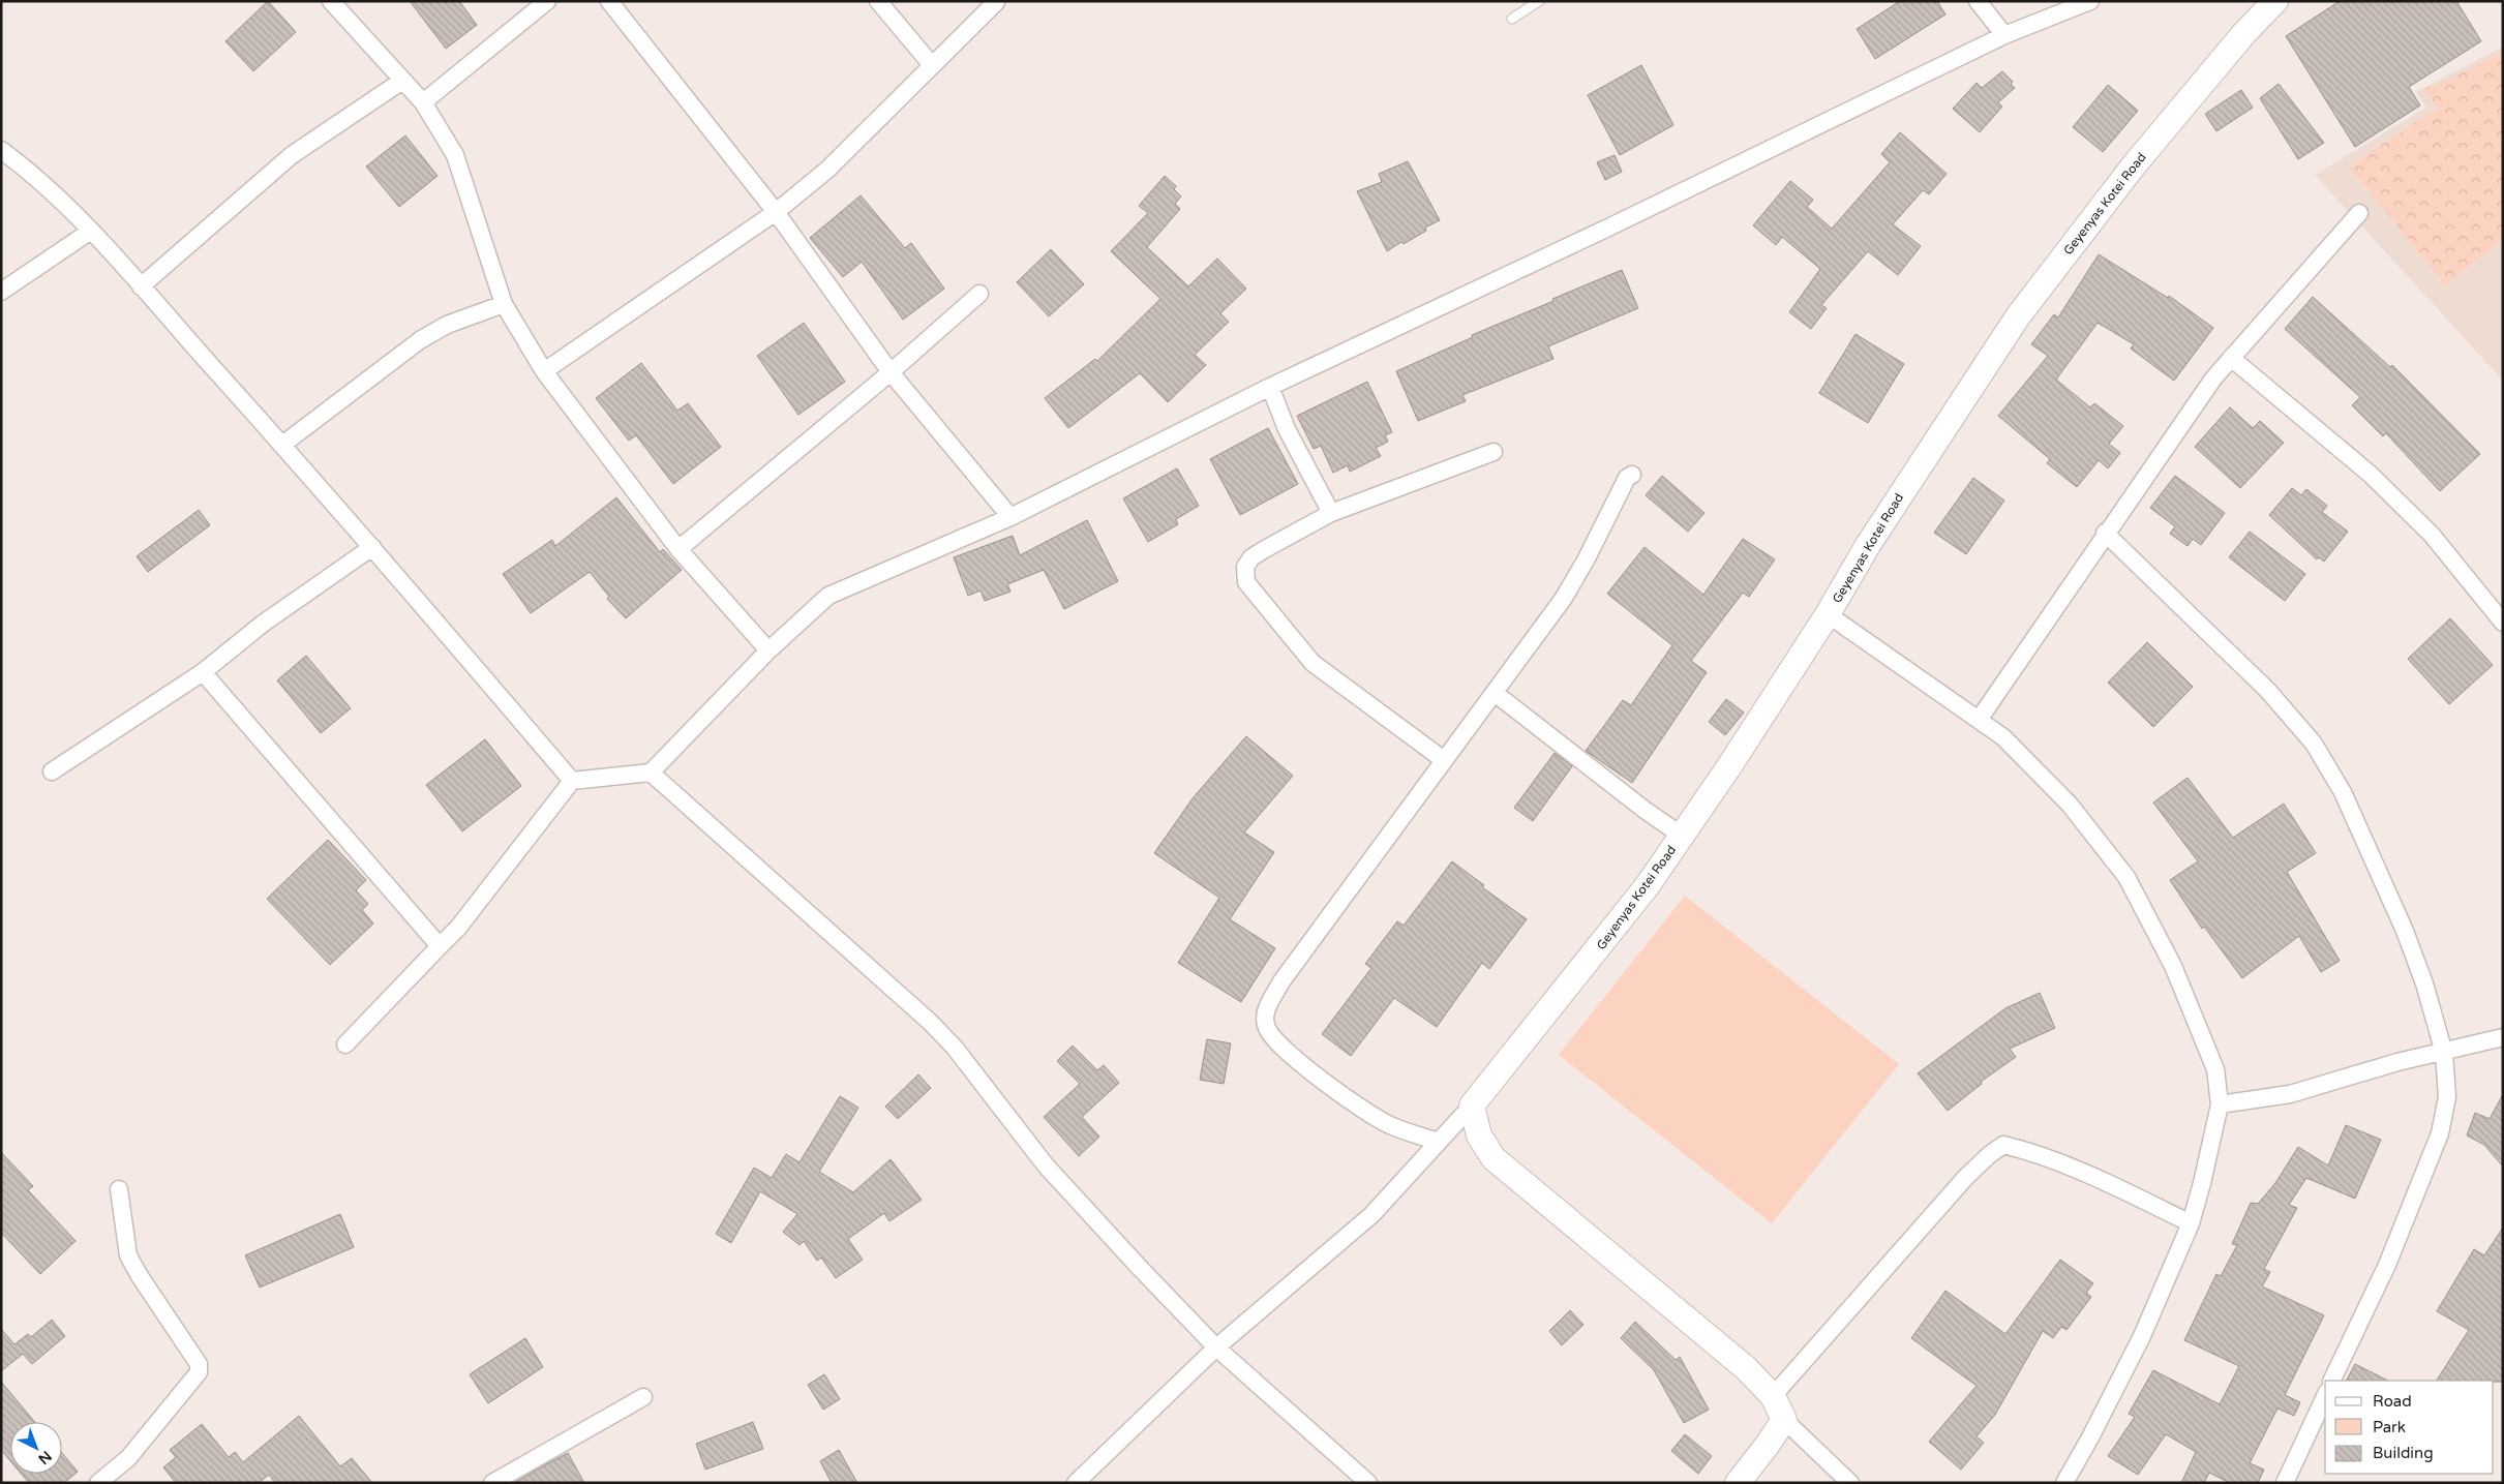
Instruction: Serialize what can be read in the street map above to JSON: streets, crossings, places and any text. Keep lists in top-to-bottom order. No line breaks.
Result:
{"streets":{"street":["Geyenyas Kotei Road"]},"legend":["Road","Park","Building"],"north":"bottom right"}
